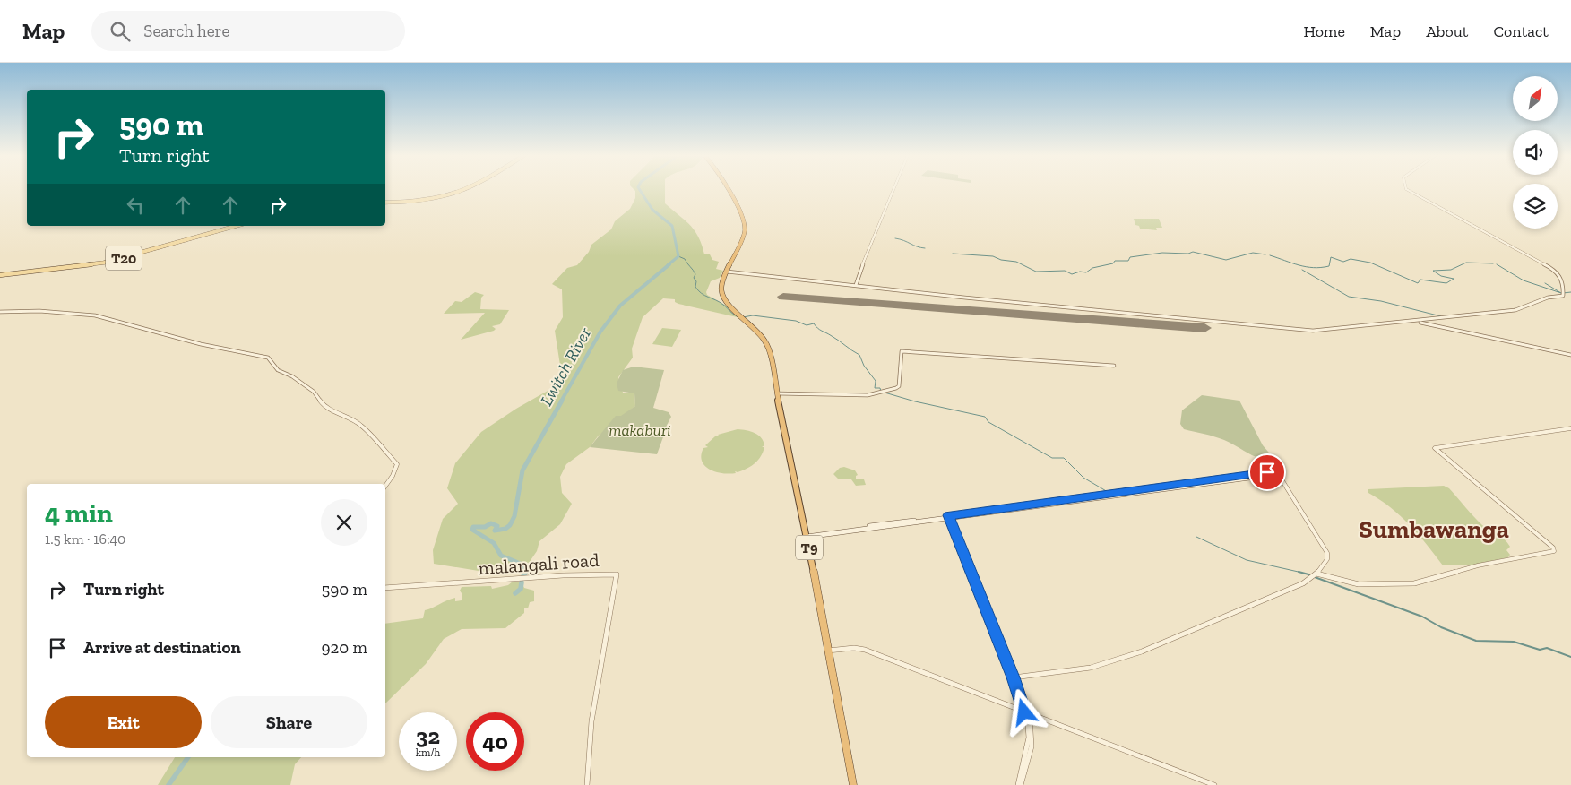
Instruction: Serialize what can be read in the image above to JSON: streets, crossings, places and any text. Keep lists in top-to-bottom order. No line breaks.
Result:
{"streets":{"highway":["T9"],"main road":["T20"],"street":["malangali road"]},"districts":["Sumbawanga"],"water":["Lwitch River"],"parks":["makaburi"],"north":"top right","page":{"header":"Map","search":"Search here","nav":["Home","Map","About","Contact"],"turn":["590 m","Turn right"],"heading":["4 min","1.5 km · 16:40"],"list":[{"name":"Turn right","value":"590 m"},{"name":"Arrive at destination","value":"920 m"}],"buttons":["Exit","Share"],"speed":"32 km/h","limit":"40"}}
